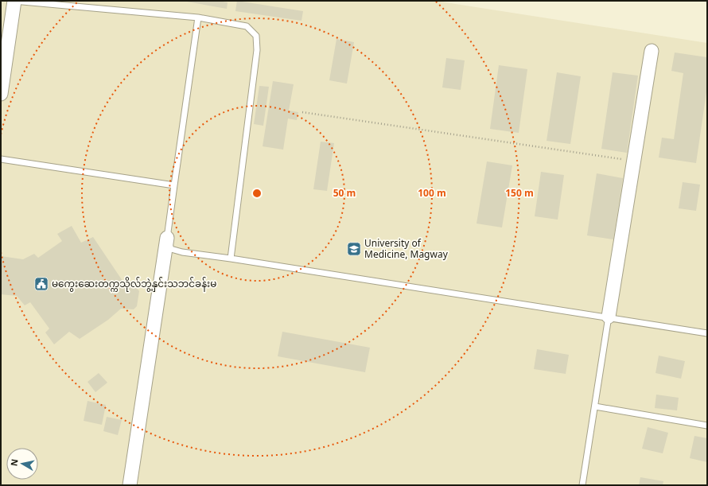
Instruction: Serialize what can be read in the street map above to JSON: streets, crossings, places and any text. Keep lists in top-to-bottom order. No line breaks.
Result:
{"places":{"school or university":["University of Medicine, Magway"],"public building":["မကွေးဆေးတက္ကသိုလ်ဘွဲ့နှင်းသဘင်ခန်းမ"]},"north":"left","rings":["50 m","100 m","150 m"]}
